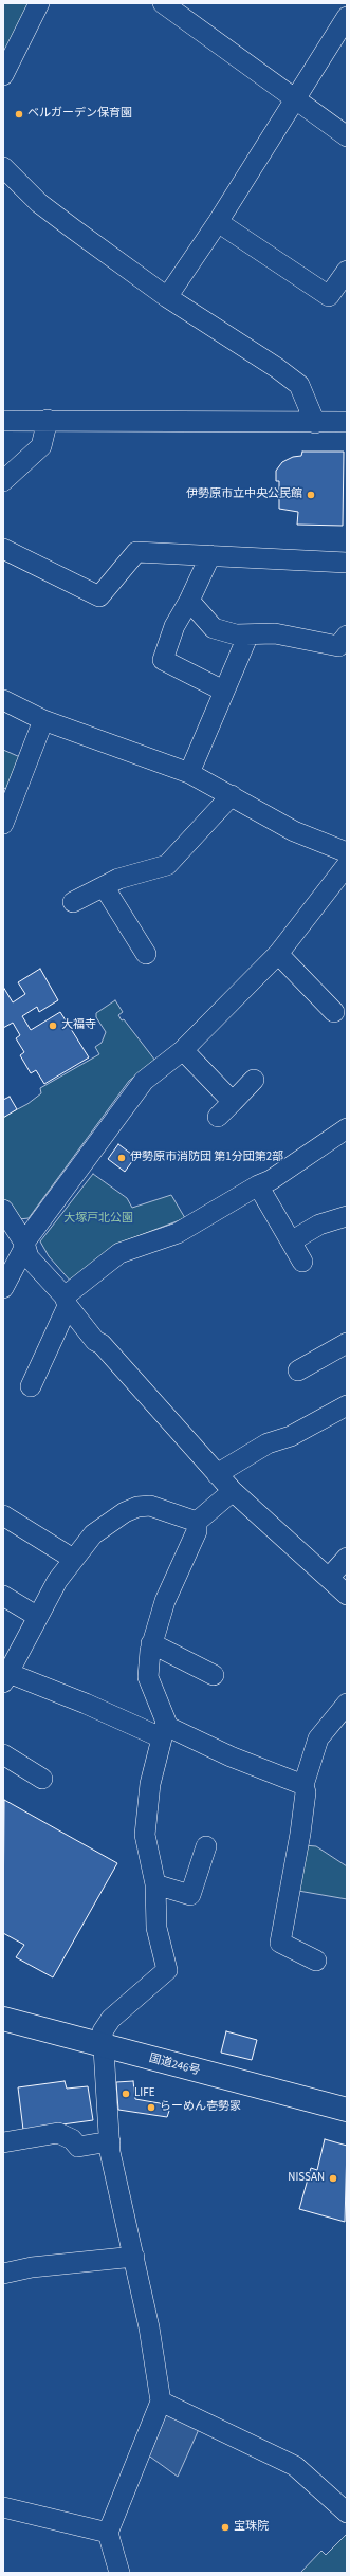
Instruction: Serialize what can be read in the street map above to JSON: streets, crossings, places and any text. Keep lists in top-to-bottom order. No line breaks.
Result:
{"streets":{"highway":["国道246号"]},"parks":["大塚戸北公園"],"places":["ベルガーデン保育園","伊勢原市立中央公民館","大福寺","伊勢原市消防団 第1分団第2部","LIFE","らーめん壱勢家","NISSAN","宝珠院"]}
